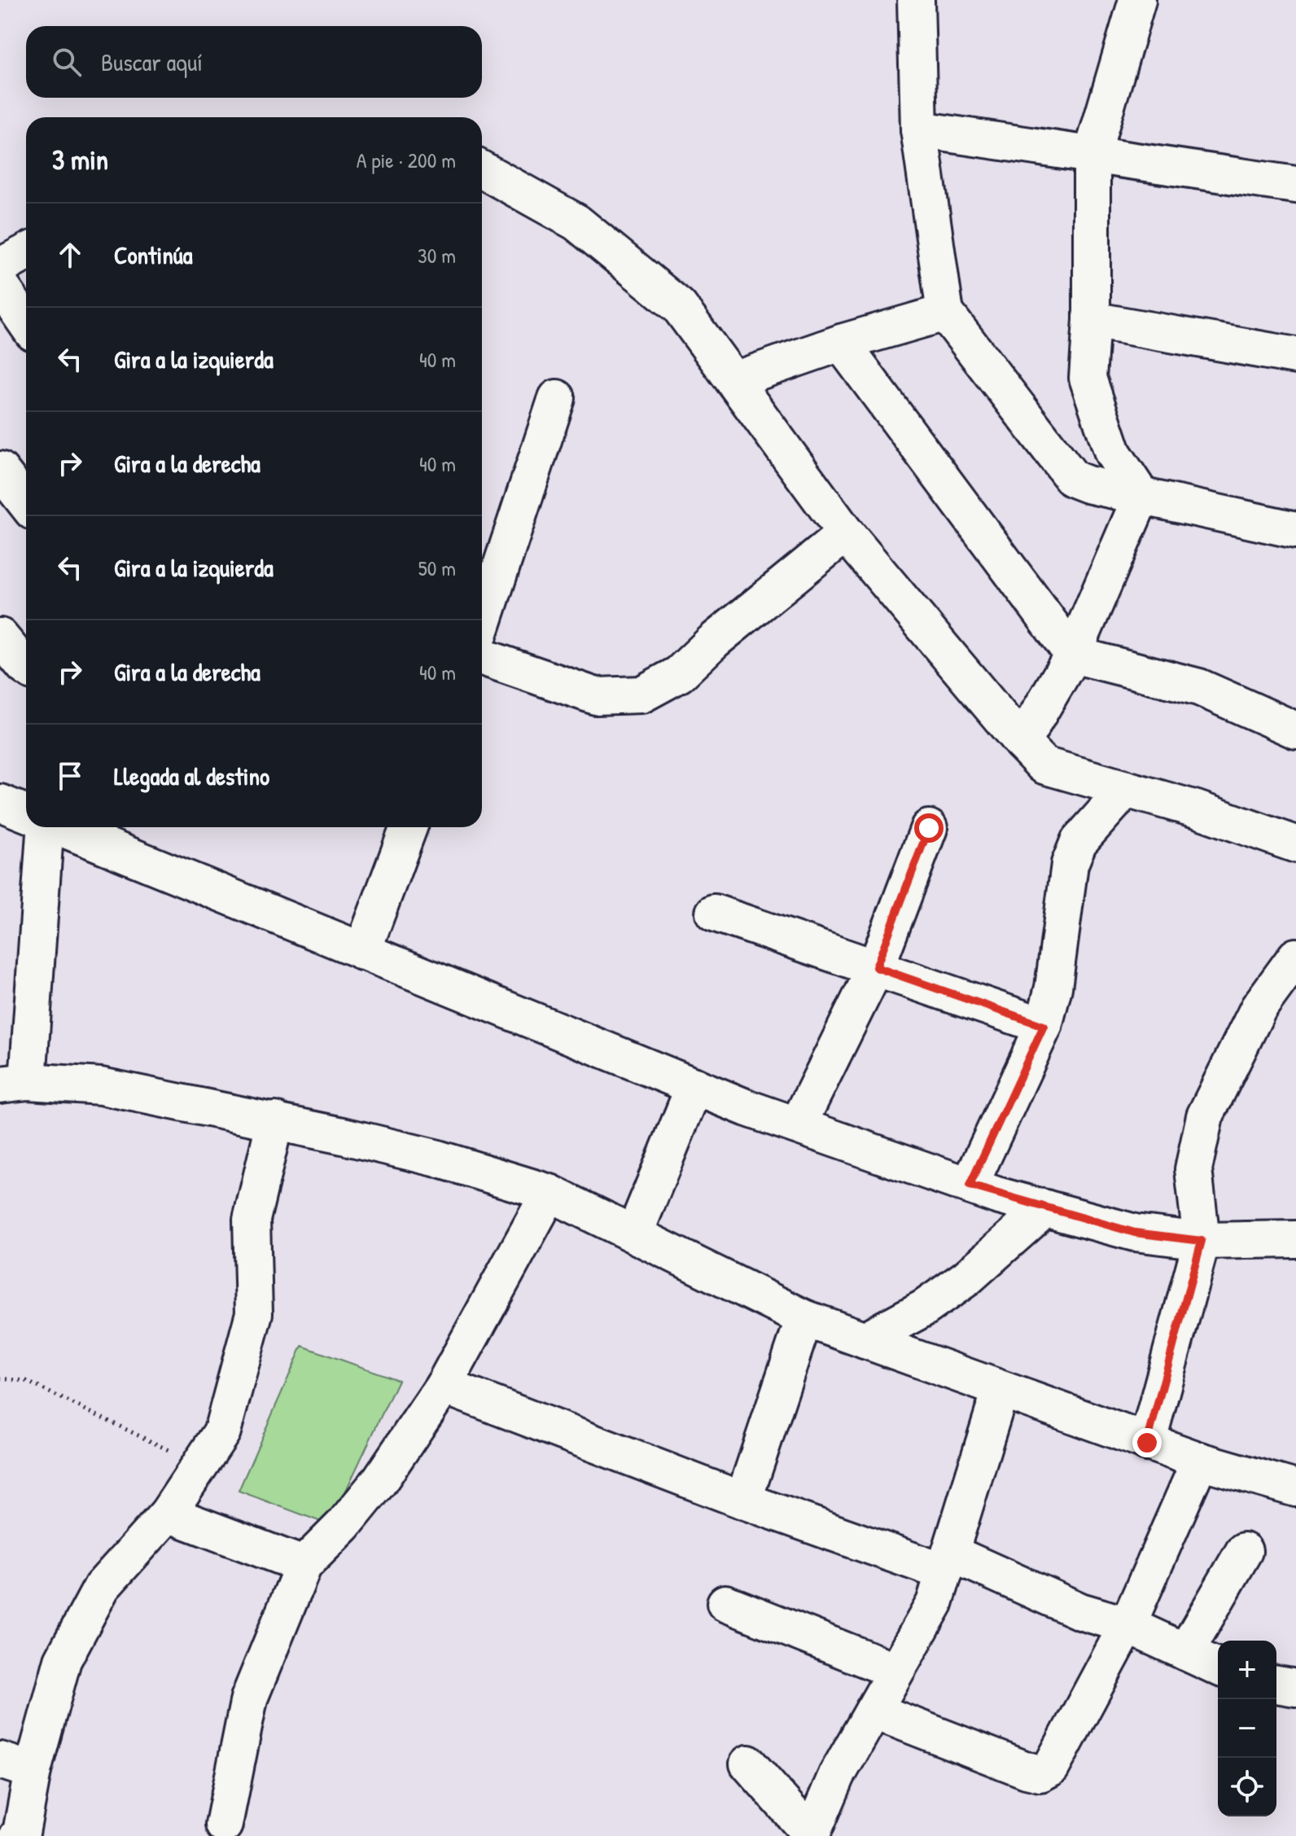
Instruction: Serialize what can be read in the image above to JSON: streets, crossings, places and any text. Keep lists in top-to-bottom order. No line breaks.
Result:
{"page":{"search":"Buscar aquí","heading":["3 min","A pie · 200 m"],"list":[["Continúa","30 m"],["Gira a la izquierda","40 m"],["Gira a la derecha","40 m"],["Gira a la izquierda","50 m"],["Gira a la derecha","40 m"],"Llegada al destino"],"map_buttons":["+","−"]}}
